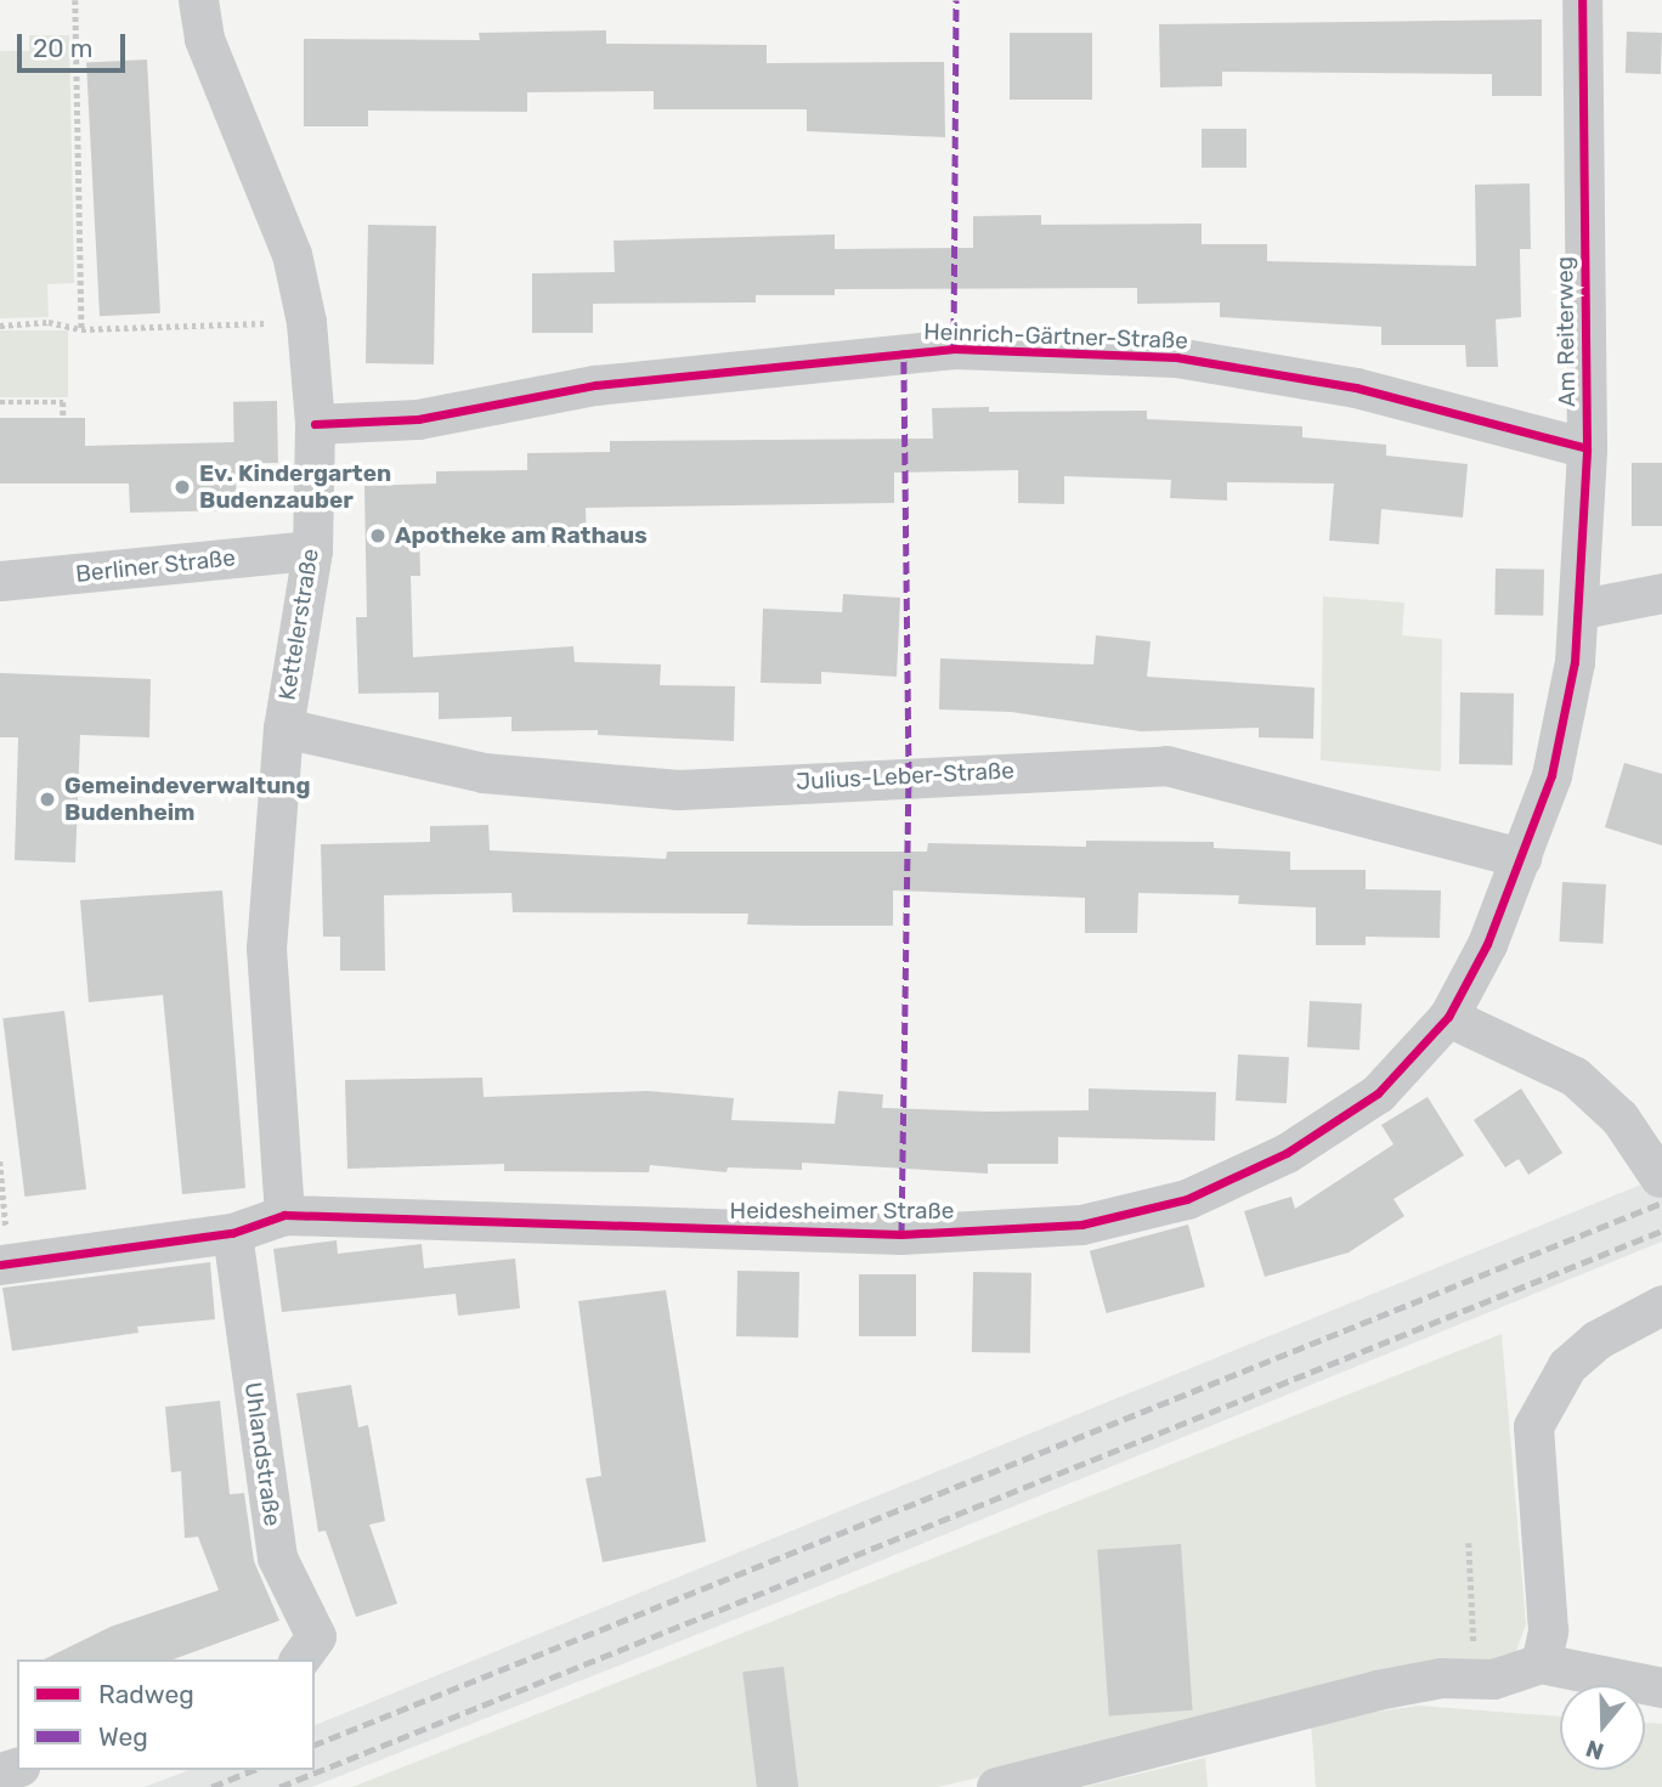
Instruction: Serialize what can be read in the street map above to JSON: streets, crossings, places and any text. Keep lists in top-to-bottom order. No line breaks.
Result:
{"streets":{"street":["Am Reiterweg","Heinrich-Gärtner-Straße","Berliner Straße","Kettelerstraße","Julius-Leber-Straße","Heidesheimer Straße","Uhlandstraße"]},"crossings":[["Am Reiterweg","Heinrich-Gärtner-Straße"],["Am Reiterweg","Julius-Leber-Straße"],["Am Reiterweg","Heidesheimer Straße"],["Heinrich-Gärtner-Straße","Kettelerstraße"],["Berliner Straße","Kettelerstraße"],["Kettelerstraße","Julius-Leber-Straße"],["Kettelerstraße","Heidesheimer Straße"],["Julius-Leber-Straße","Heidesheimer Straße"],["Heidesheimer Straße","Uhlandstraße"]],"places":["Ev. Kindergarten Budenzauber","Apotheke am Rathaus","Gemeindeverwaltung Budenheim"],"legend":["Radweg","Weg"],"scale_bar":"20 m","north":"bottom"}
